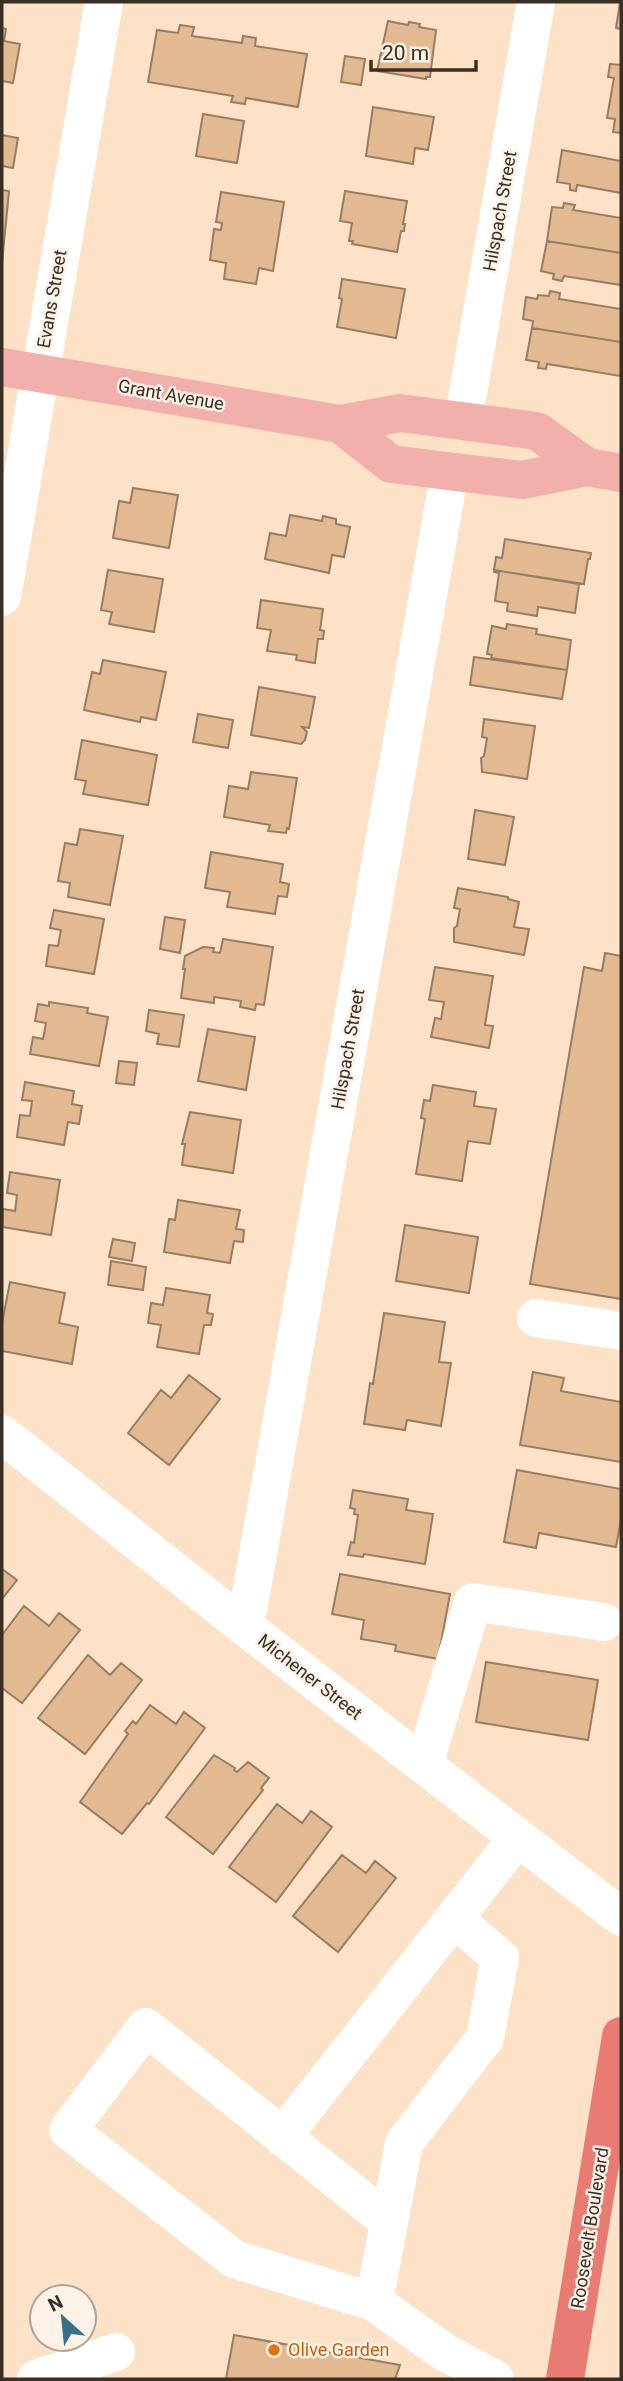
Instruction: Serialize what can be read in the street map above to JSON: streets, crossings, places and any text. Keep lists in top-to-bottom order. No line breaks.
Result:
{"streets":{"highway":["Roosevelt Boulevard"],"main road":["Grant Avenue"],"street":["Hilspach Street","Evans Street","Michener Street"]},"crossings":[["Hilspach Street","Grant Avenue"],["Hilspach Street","Michener Street"],["Evans Street","Grant Avenue"]],"places":["Olive Garden"],"scale_bar":"20 m","north":"top left"}
